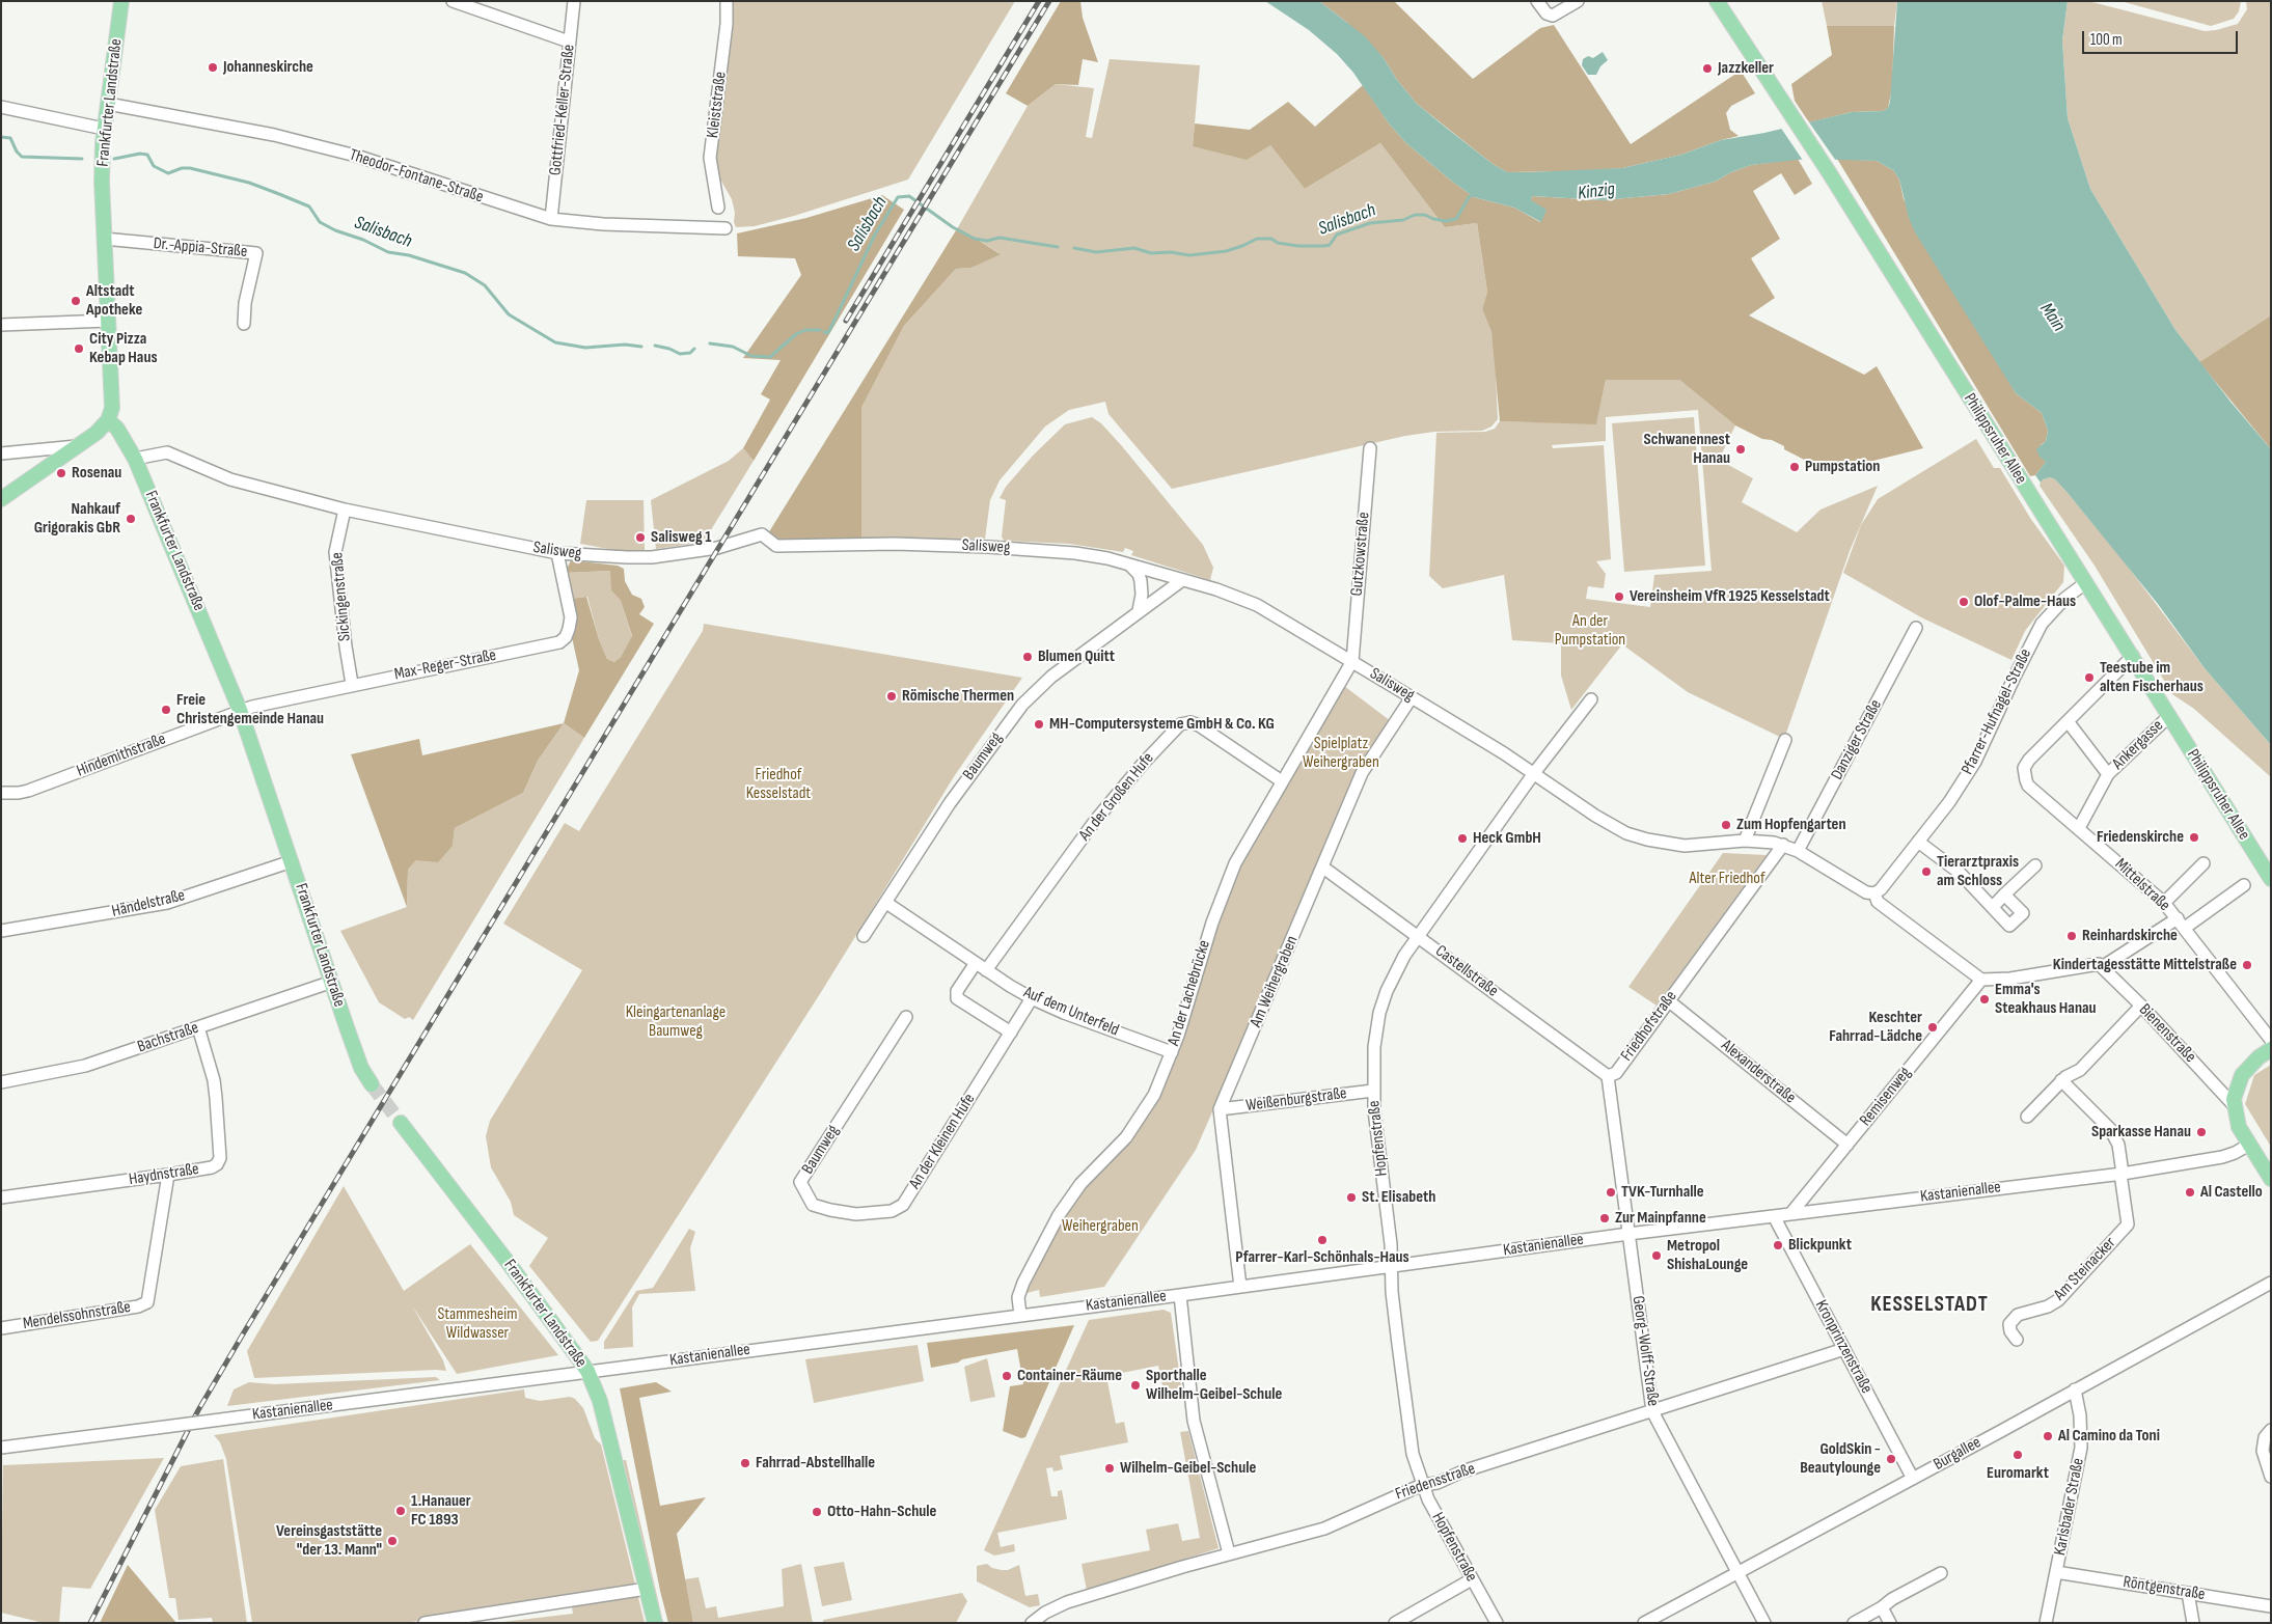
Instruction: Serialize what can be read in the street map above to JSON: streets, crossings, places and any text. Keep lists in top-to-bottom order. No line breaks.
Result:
{"streets":{"main road":["Frankfurter Landstraße","Philippsruher Allee"],"street":["Kleiststraße","Gottfried-Keller-Straße","Theodor-Fontane-Straße","Dr.-Appia-Straße","Salisweg","Gutzkowstraße","Sickingenstraße","Max-Reger-Straße","Pfarrer-Hufnagel-Straße","Danziger Straße","Ankergasse","Hindemithstraße","Baumweg","An der Großen Hufe","Mittelstraße","Händelstraße","Castellstraße","Am Weihergraben","An der Lachebrücke","Auf dem Unterfeld","Friedhofstraße","Bienenstraße","Bachstraße","Alexanderstraße","Remisenweg","Weißenburgstraße","Hopfenstraße","An der Kleinen Hufe","Haydnstraße","Kastanienallee","Am Steinacker","Mendelssohnstraße","Kronprinzenstraße","Georg-Wolff-Straße","Burgallee","Friedensstraße","Karlsbader Straße","Röntgenstraße"]},"crossings":[["Frankfurter Landstraße","Theodor-Fontane-Straße"],["Frankfurter Landstraße","Dr.-Appia-Straße"],["Frankfurter Landstraße","Salisweg"],["Frankfurter Landstraße","Max-Reger-Straße"],["Frankfurter Landstraße","Hindemithstraße"],["Frankfurter Landstraße","Händelstraße"],["Frankfurter Landstraße","Bachstraße"],["Frankfurter Landstraße","Kastanienallee"],["Gottfried-Keller-Straße","Theodor-Fontane-Straße"],["Philippsruher Allee","Pfarrer-Hufnagel-Straße"],["Philippsruher Allee","Ankergasse"],["Philippsruher Allee","Mittelstraße"],["Salisweg","Gutzkowstraße"],["Salisweg","Sickingenstraße"],["Salisweg","Max-Reger-Straße"],["Salisweg","Pfarrer-Hufnagel-Straße"],["Salisweg","Danziger Straße"],["Salisweg","Baumweg"],["Salisweg","Am Weihergraben"],["Salisweg","An der Lachebrücke"],["Salisweg","Friedhofstraße"],["Salisweg","Hopfenstraße"],["Gutzkowstraße","An der Lachebrücke"],["Sickingenstraße","Max-Reger-Straße"],["Max-Reger-Straße","Hindemithstraße"],["Ankergasse","Mittelstraße"],["Baumweg","Auf dem Unterfeld"],["Baumweg","An der Kleinen Hufe"],["An der Großen Hufe","An der Lachebrücke"],["An der Großen Hufe","Auf dem Unterfeld"],["Castellstraße","Am Weihergraben"],["Castellstraße","Friedhofstraße"],["Castellstraße","Hopfenstraße"],["Am Weihergraben","Weißenburgstraße"],["Am Weihergraben","Kastanienallee"],["An der Lachebrücke","Auf dem Unterfeld"],["An der Lachebrücke","Kastanienallee"],["Auf dem Unterfeld","An der Kleinen Hufe"],["Friedhofstraße","Alexanderstraße"],["Friedhofstraße","Kastanienallee"],["Friedhofstraße","Georg-Wolff-Straße"],["Bachstraße","Haydnstraße"],["Alexanderstraße","Remisenweg"],["Remisenweg","Kastanienallee"],["Weißenburgstraße","Hopfenstraße"],["Hopfenstraße","Kastanienallee"],["Hopfenstraße","Friedensstraße"],["Haydnstraße","Mendelssohnstraße"],["Kastanienallee","Am Steinacker"],["Kastanienallee","Kronprinzenstraße"],["Kastanienallee","Georg-Wolff-Straße"],["Kronprinzenstraße","Burgallee"],["Kronprinzenstraße","Friedensstraße"],["Georg-Wolff-Straße","Burgallee"],["Georg-Wolff-Straße","Friedensstraße"],["Burgallee","Karlsbader Straße"],["Karlsbader Straße","Röntgenstraße"]],"districts":["KESSELSTADT"],"water":["Kinzig","Salisbach","Main"],"parks":["An der Pumpstation","Spielplatz Weihergraben","Friedhof Kesselstadt","Alter Friedhof","Kleingartenanlage Baumweg","Weihergraben","Stammesheim Wildwasser"],"places":["Johanneskirche","Jazzkeller","Altstadt Apotheke","City Pizza Kebap Haus","Schwanennest Hanau","Pumpstation","Rosenau","Nahkauf Grigorakis GbR","Salisweg 1","Vereinsheim VfR 1925 Kesselstadt","Olof-Palme-Haus","Blumen Quitt","Teestube im alten Fischerhaus","Römische Thermen","Freie Christengemeinde Hanau","MH-Computersysteme GmbH & Co. KG","Zum Hopfengarten","Friedenskirche","Heck GmbH","Tierarztpraxis am Schloss","Reinhardskirche","Kindertagesstätte Mittelstraße","Emma's Steakhaus Hanau","Keschter Fahrrad-Lädche","Sparkasse Hanau","TVK-Turnhalle","Al Castello","St. Elisabeth","Zur Mainpfanne","Pfarrer-Karl-Schönhals-Haus","Blickpunkt","Metropol ShishaLounge","Container-Räume","Sporthalle Wilhelm-Geibel-Schule","Al Camino da Toni","Euromarkt","GoldSkin - Beautylounge","Fahrrad-Abstellhalle","Wilhelm-Geibel-Schule","1.Hanauer FC 1893","Otto-Hahn-Schule","Vereinsgaststätte \"der 13. Mann\""],"scale_bar":"100 m"}
